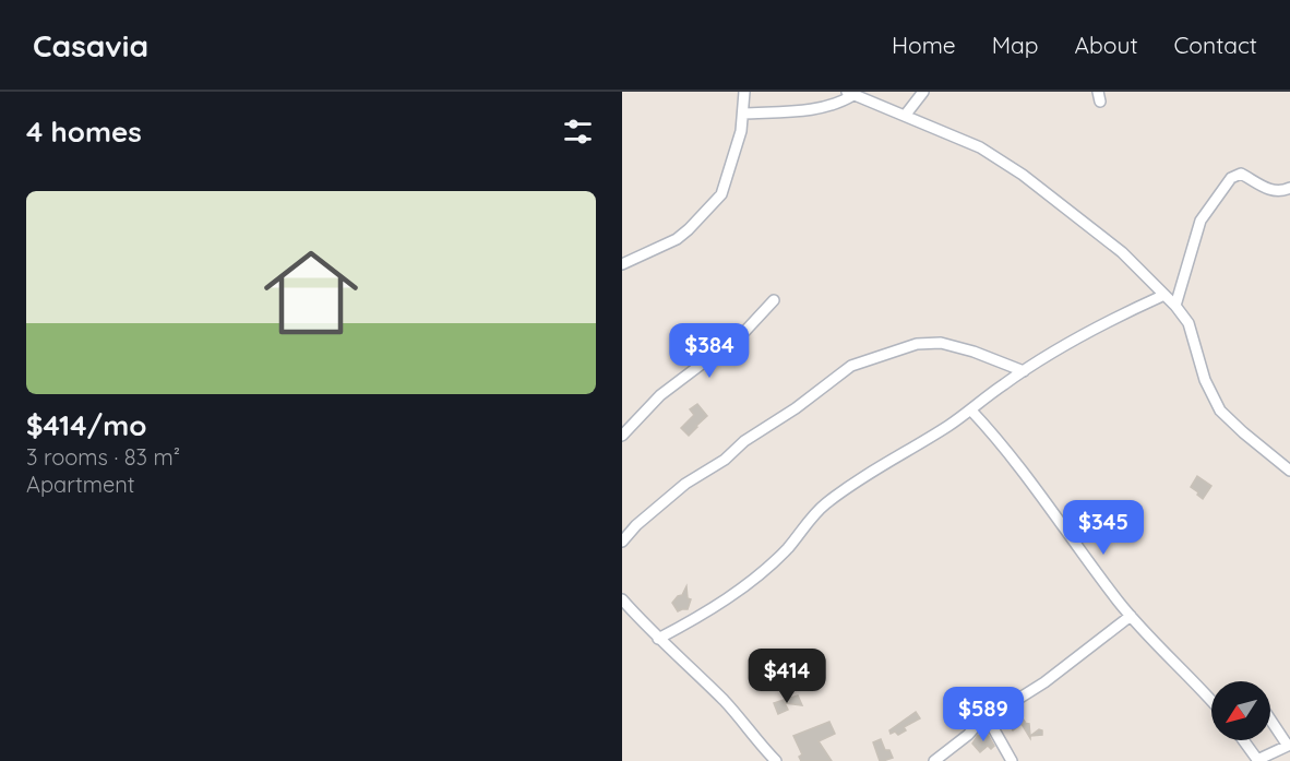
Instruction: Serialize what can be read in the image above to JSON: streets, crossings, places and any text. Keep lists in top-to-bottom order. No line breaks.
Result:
{"north":"bottom left","page":{"header":"Casavia","nav":["Home","Map","About","Contact"],"heading":"4 homes","list":[{"name":"$414/mo","note":"3 rooms · 83 m² · Apartment"}],"price":["$384","$345","$414","$589"]}}
